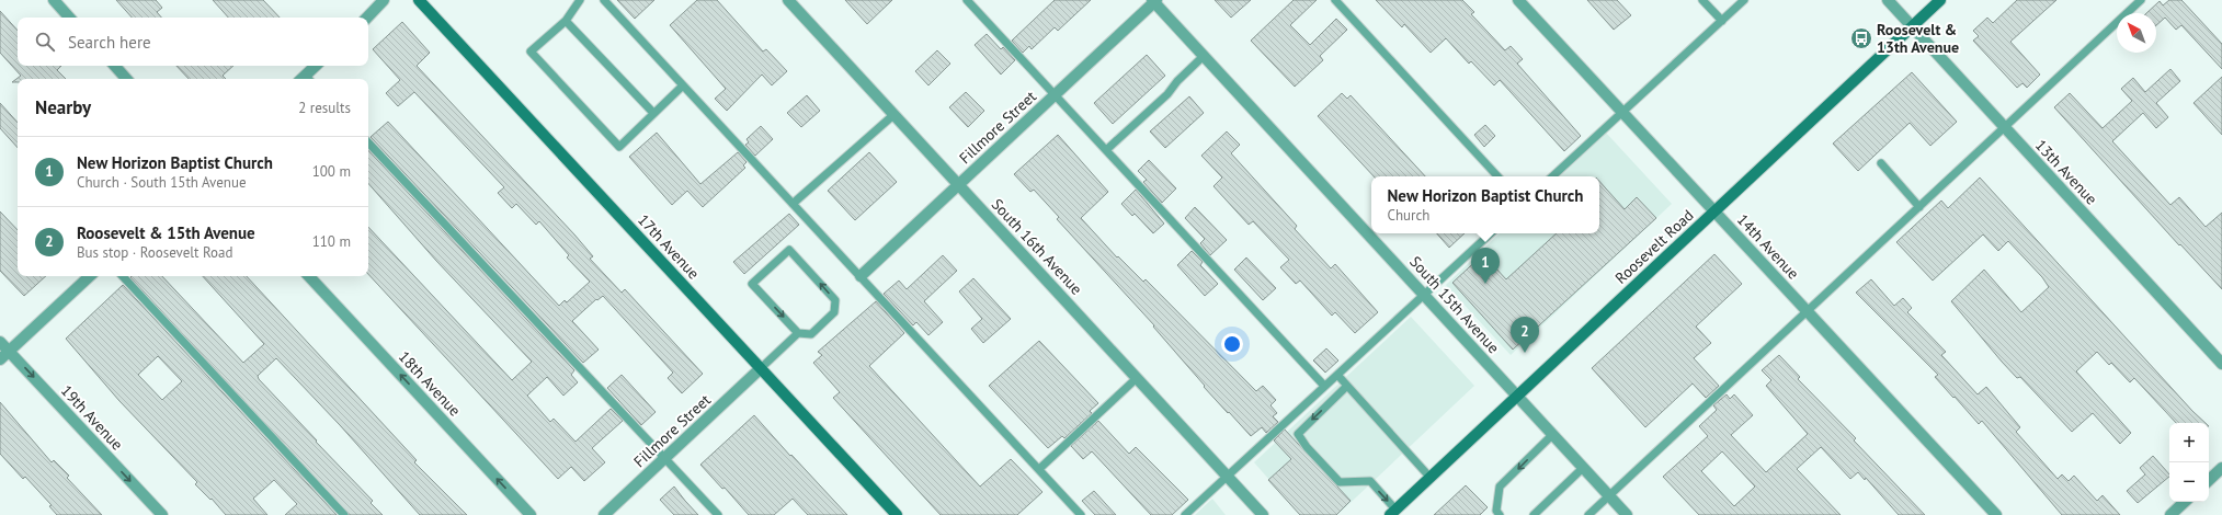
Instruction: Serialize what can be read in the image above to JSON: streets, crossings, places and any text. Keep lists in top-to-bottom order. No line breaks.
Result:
{"streets":{"main road":["17th Avenue","Roosevelt Road"],"street":["Fillmore Street","13th Avenue","South 16th Avenue","14th Avenue","South 15th Avenue","18th Avenue","19th Avenue"]},"crossings":[["Fillmore Street","17th Avenue"],["Fillmore Street","South 16th Avenue"],["Fillmore Street","South 15th Avenue"],["13th Avenue","Roosevelt Road"],["Roosevelt Road","14th Avenue"],["Roosevelt Road","South 15th Avenue"]],"one_way":["18th Avenue","19th Avenue"],"places":{"bus stop":["Roosevelt & 13th Avenue"]},"north":"top left","page":{"search":"Search here","heading":["Nearby","2 results"],"list":[{"mark":"1","name":"New Horizon Baptist Church","note":"Church · South 15th Avenue","value":"100 m"},{"mark":"2","name":"Roosevelt & 15th Avenue","note":"Bus stop · Roosevelt Road","value":"110 m"}],"popup":["New Horizon Baptist Church","Church"],"pins":["1","2"],"map_buttons":["+","−"]}}
